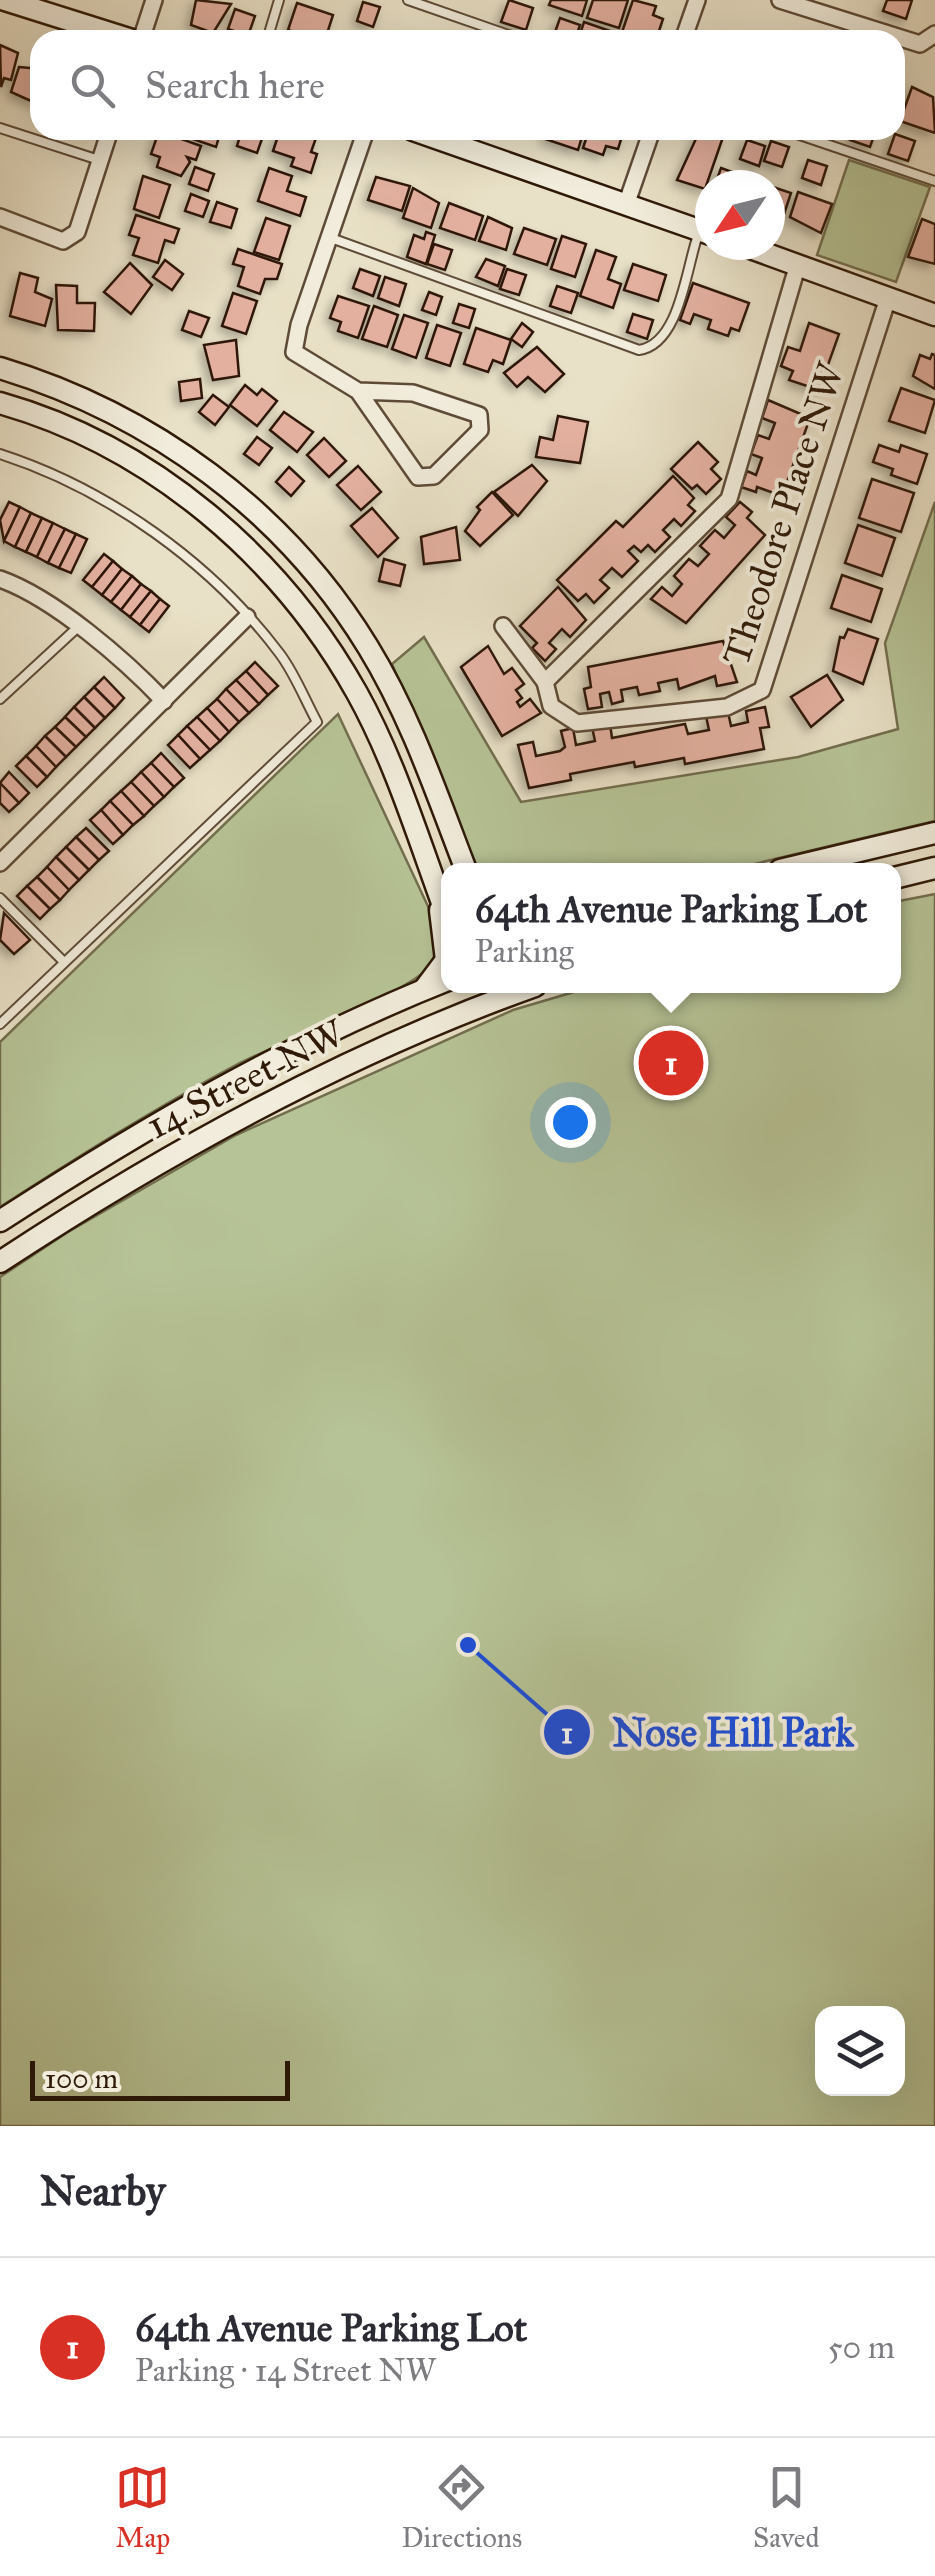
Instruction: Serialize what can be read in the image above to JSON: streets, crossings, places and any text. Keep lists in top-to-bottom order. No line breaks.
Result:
{"streets":{"main road":["14 Street NW"],"street":["Theodore Place NW"]},"places":["Nose Hill Park"],"scale_bar":"100 m","north":"bottom left","page":{"search":"Search here","popup":["64th Avenue Parking Lot","Parking"],"pins":"1","scale":"100 m","heading":"Nearby","list":[{"mark":"1","name":"64th Avenue Parking Lot","note":"Parking · 14 Street NW","value":"50 m"}],"nav":["Map","Directions","Saved"]}}
